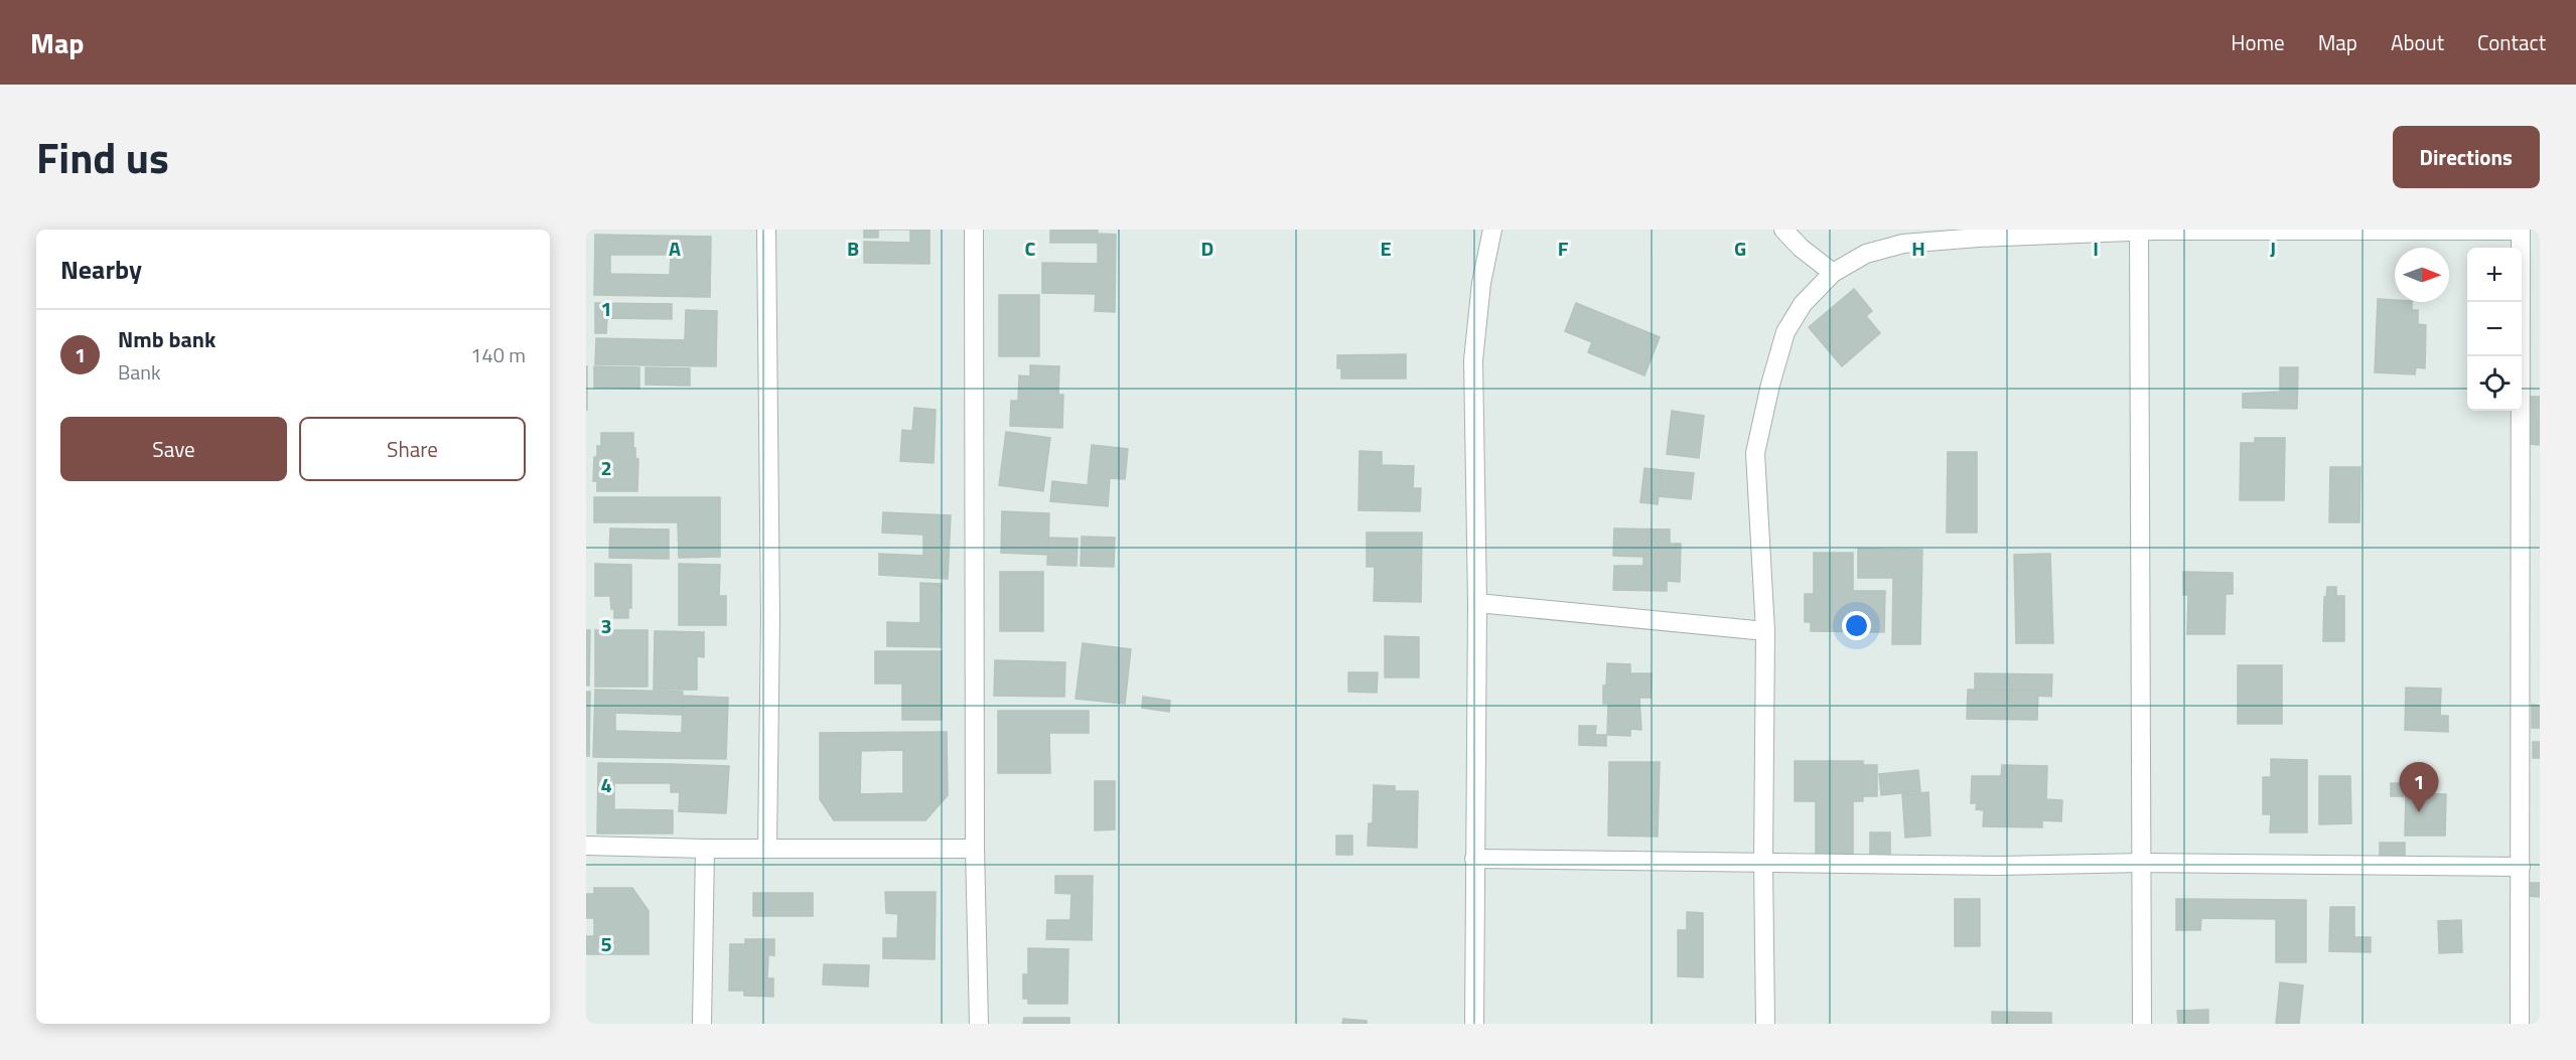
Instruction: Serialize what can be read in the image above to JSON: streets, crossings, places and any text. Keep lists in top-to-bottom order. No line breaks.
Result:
{"north":"right","page":{"header":"Map","nav":["Home","Map","About","Contact"],"title":"Find us","buttons":["Directions",["Save","Share"]],"heading":"Nearby","map_buttons":["+","−"],"list":[{"mark":"1","name":"Nmb bank","note":"Bank","value":"140 m"}],"pins":"1"},"grid":{"columns":["A","B","C","D","E","F","G","H","I","J"],"rows":["1","2","3","4","5"]}}
